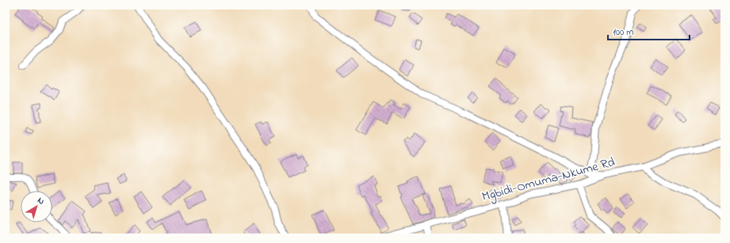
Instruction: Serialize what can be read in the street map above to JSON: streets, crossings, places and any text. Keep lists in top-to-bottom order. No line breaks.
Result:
{"streets":{"street":["Mgbidi-Omuma-Nkume Rd"]},"scale_bar":"100 m","north":"top right"}
